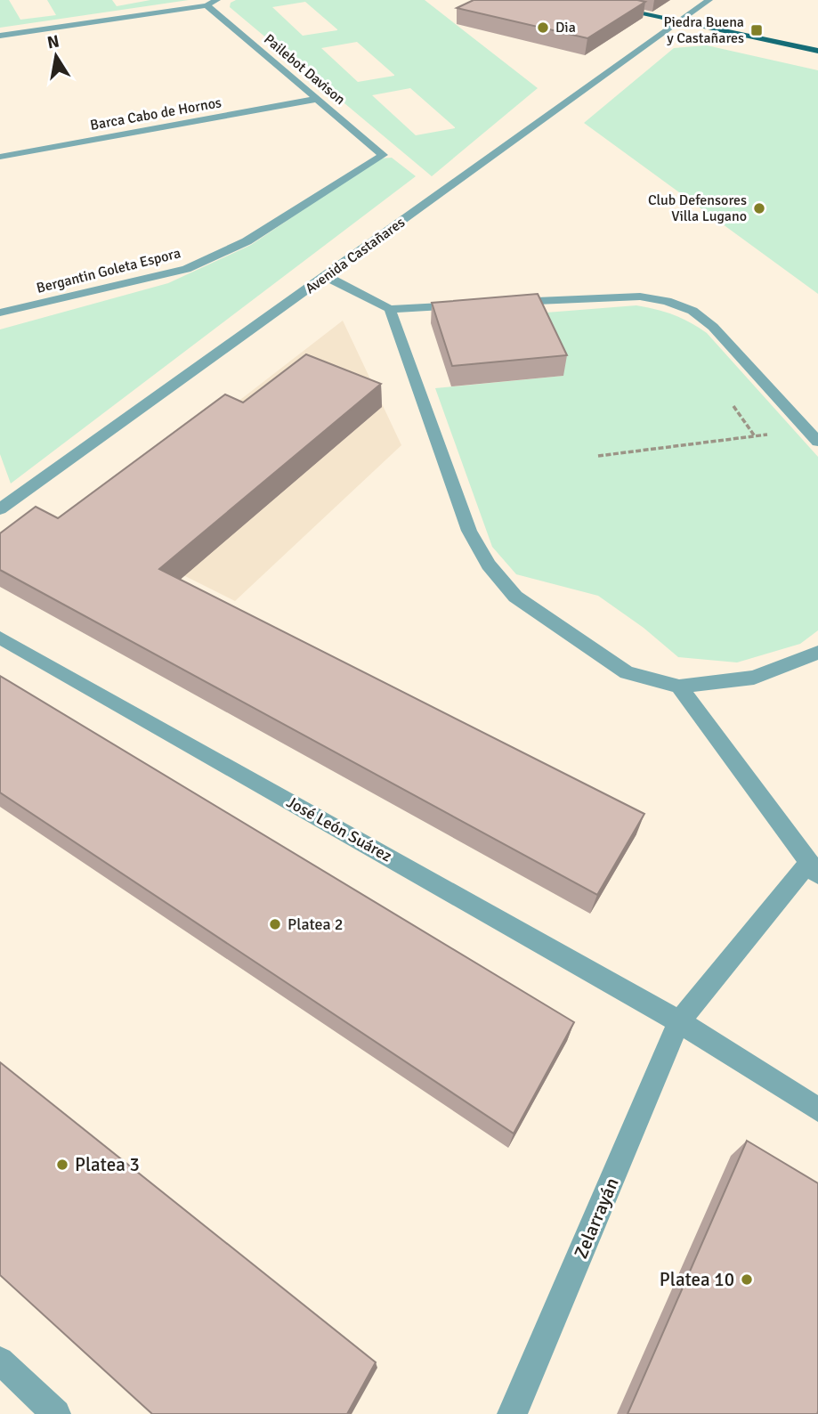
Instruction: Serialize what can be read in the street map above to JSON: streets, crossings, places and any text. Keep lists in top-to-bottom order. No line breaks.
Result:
{"streets":{"street":["Pailebot Davison","Barca Cabo de Hornos","Avenida Castañares","Bergantin Goleta Espora","José León Suárez","Zelarrayán"]},"crossings":[["Pailebot Davison","Barca Cabo de Hornos"],["Pailebot Davison","Bergantin Goleta Espora"],["José León Suárez","Zelarrayán"]],"places":{"other":["Dia","Club Defensores Villa Lugano","Platea 2","Platea 3","Platea 10"],"transit":["Piedra Buena y Castañares"]},"north":"top"}
